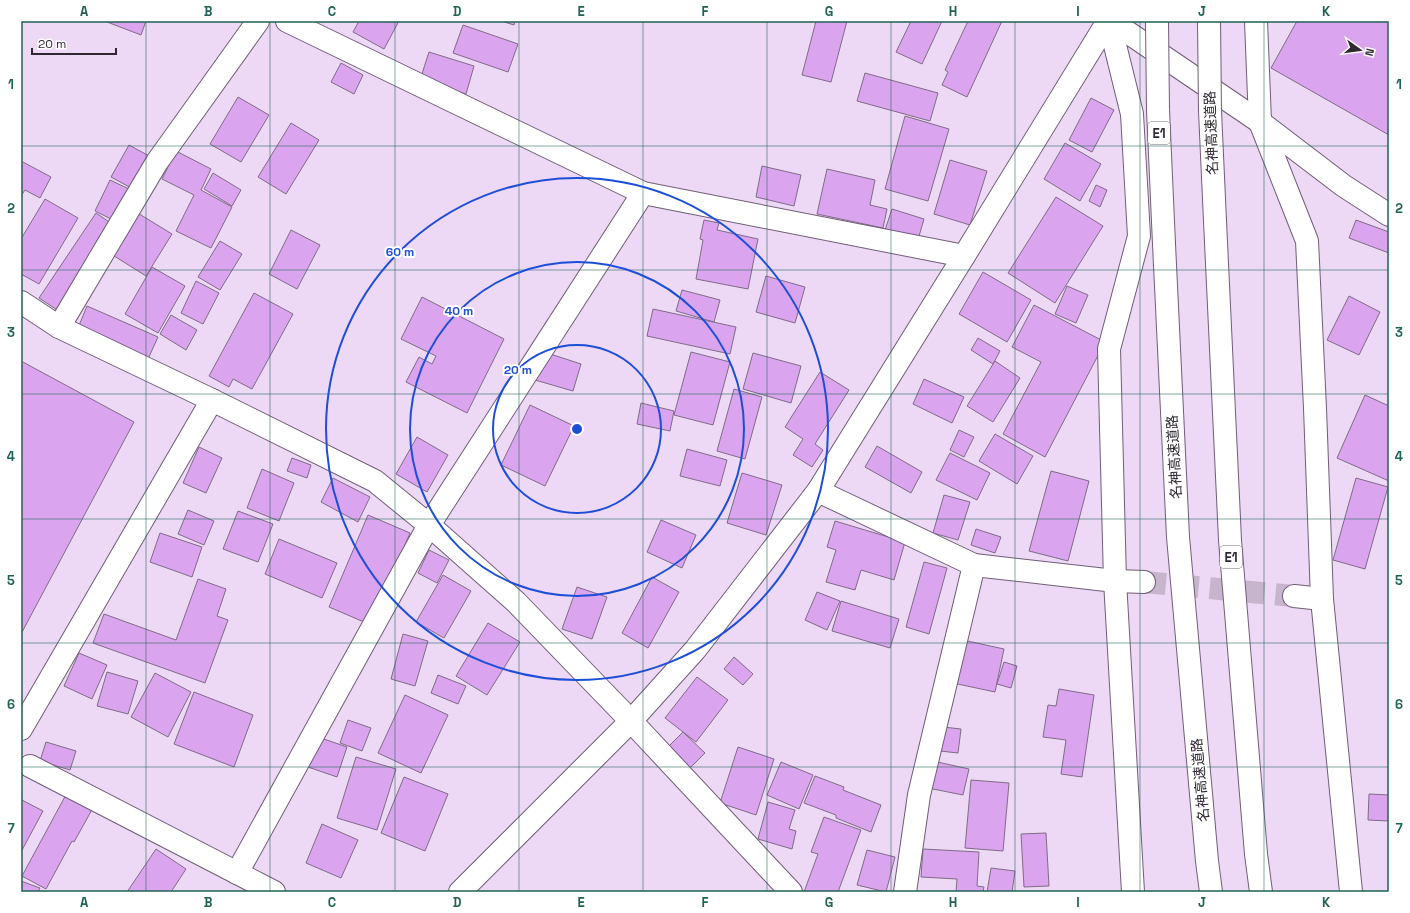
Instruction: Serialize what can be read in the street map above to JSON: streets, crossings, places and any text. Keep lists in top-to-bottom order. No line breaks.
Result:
{"streets":{"main road":["E1","名神高速道路"]},"scale_bar":"20 m","north":"right","grid":{"columns":["A","B","C","D","E","F","G","H","I","J","K"],"rows":["1","2","3","4","5","6","7"]},"rings":["60 m","40 m","20 m"]}
